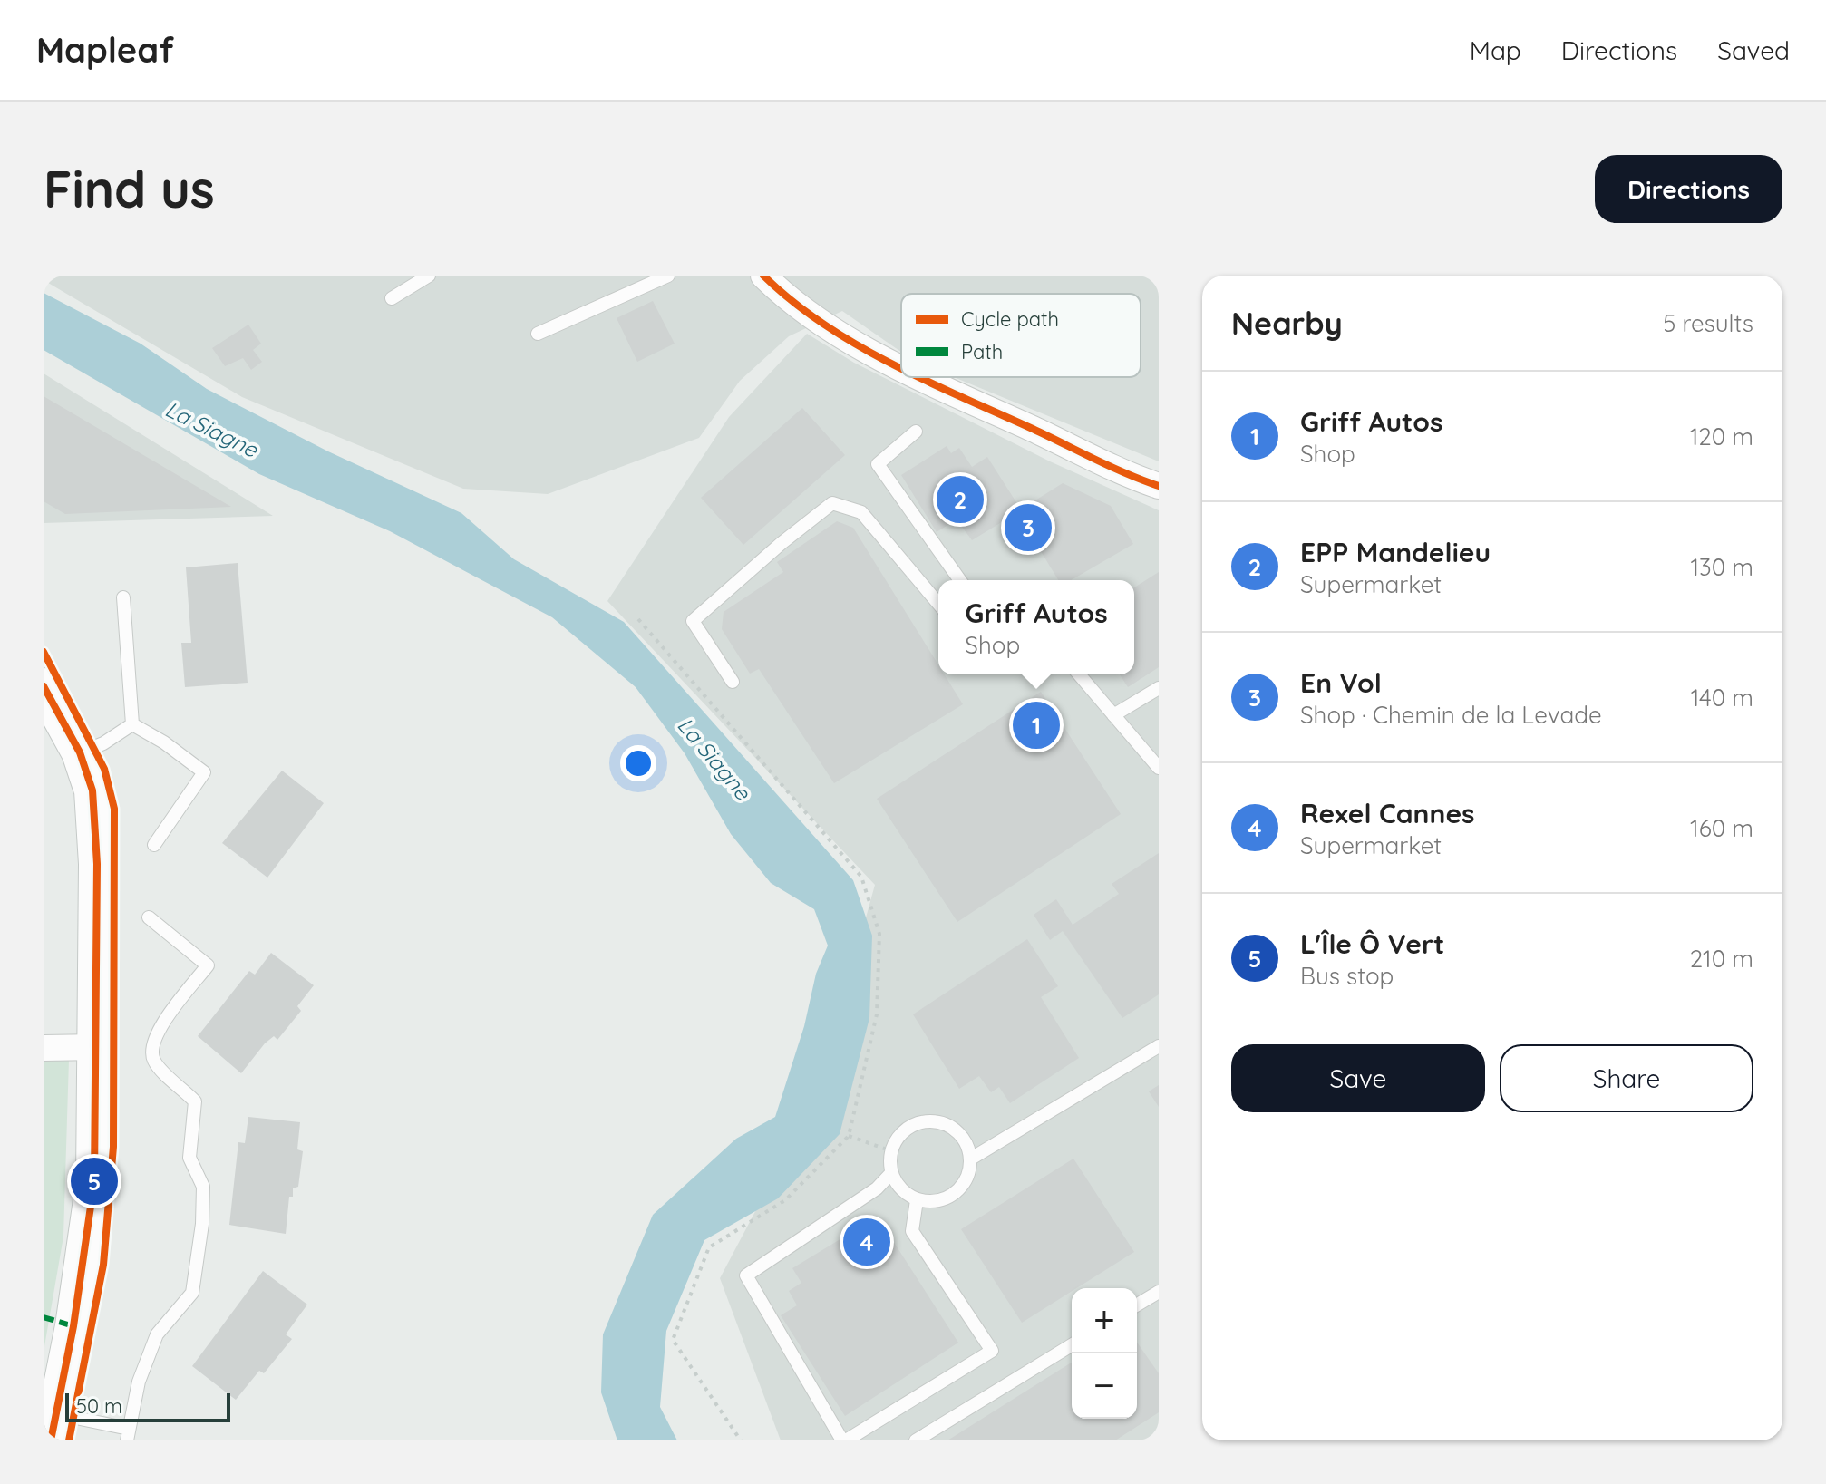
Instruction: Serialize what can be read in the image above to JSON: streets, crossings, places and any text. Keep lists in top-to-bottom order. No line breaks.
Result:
{"water":["La Siagne"],"legend":["Cycle path","Path"],"scale_bar":"50 m","page":{"header":"Mapleaf","nav":["Map","Directions","Saved"],"buttons":["Directions",["Save","Share"]],"title":"Find us","heading":["Nearby","5 results"],"list":[{"mark":"1","name":"Griff Autos","note":"Shop","value":"120 m"},{"mark":"2","name":"EPP Mandelieu","note":"Supermarket","value":"130 m"},{"mark":"3","name":"En Vol","note":"Shop · Chemin de la Levade","value":"140 m"},{"mark":"4","name":"Rexel Cannes","note":"Supermarket","value":"160 m"},{"mark":"5","name":"L'Île Ô Vert","note":"Bus stop","value":"210 m"}],"pins":["2","3","1","5","4"],"popup":["Griff Autos","Shop"],"map_buttons":["+","−"],"scale":"50 m"}}
